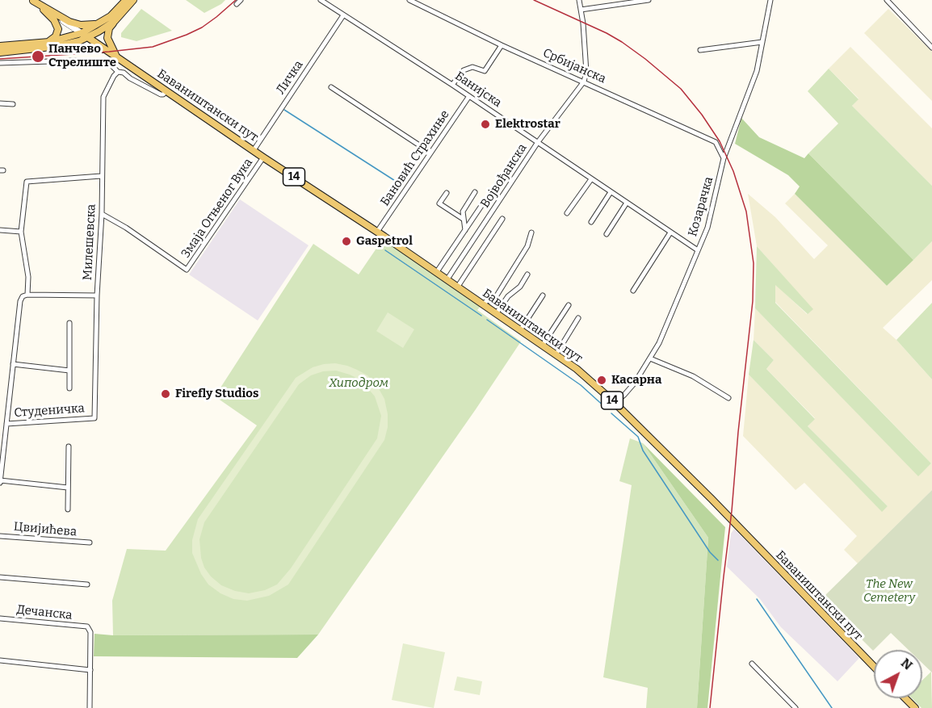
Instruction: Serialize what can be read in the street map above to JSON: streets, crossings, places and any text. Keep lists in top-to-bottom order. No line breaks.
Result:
{"streets":{"main road":["Баваништански пут","14"],"street":["Србијанска","Личка","Банијска","Бановић Страхиње","Војвођанска","Козарачка","Змаја Огњеног Вука","Милешевска","Студеничка","Цвијићева","Дечанска"]},"crossings":[["Србијанска","Војвођанска"],["Србијанска","Козарачка"],["Личка","Банијска"],["Личка","Баваништански пут"],["Банијска","Бановић Страхиње"],["Банијска","Војвођанска"],["Банијска","Козарачка"],["Баваништански пут","Бановић Страхиње"],["Баваништански пут","Војвођанска"],["Баваништански пут","14"],["Баваништански пут","Козарачка"],["Баваништански пут","Змаја Огњеног Вука"],["Змаја Огњеног Вука","Милешевска"],["Милешевска","Студеничка"]],"parks":["Хиподром","The New Cemetery"],"places":["Панчево Стрелиште","Elektrostar","Gaspetrol","Касарна","Firefly Studios"],"north":"top right"}
